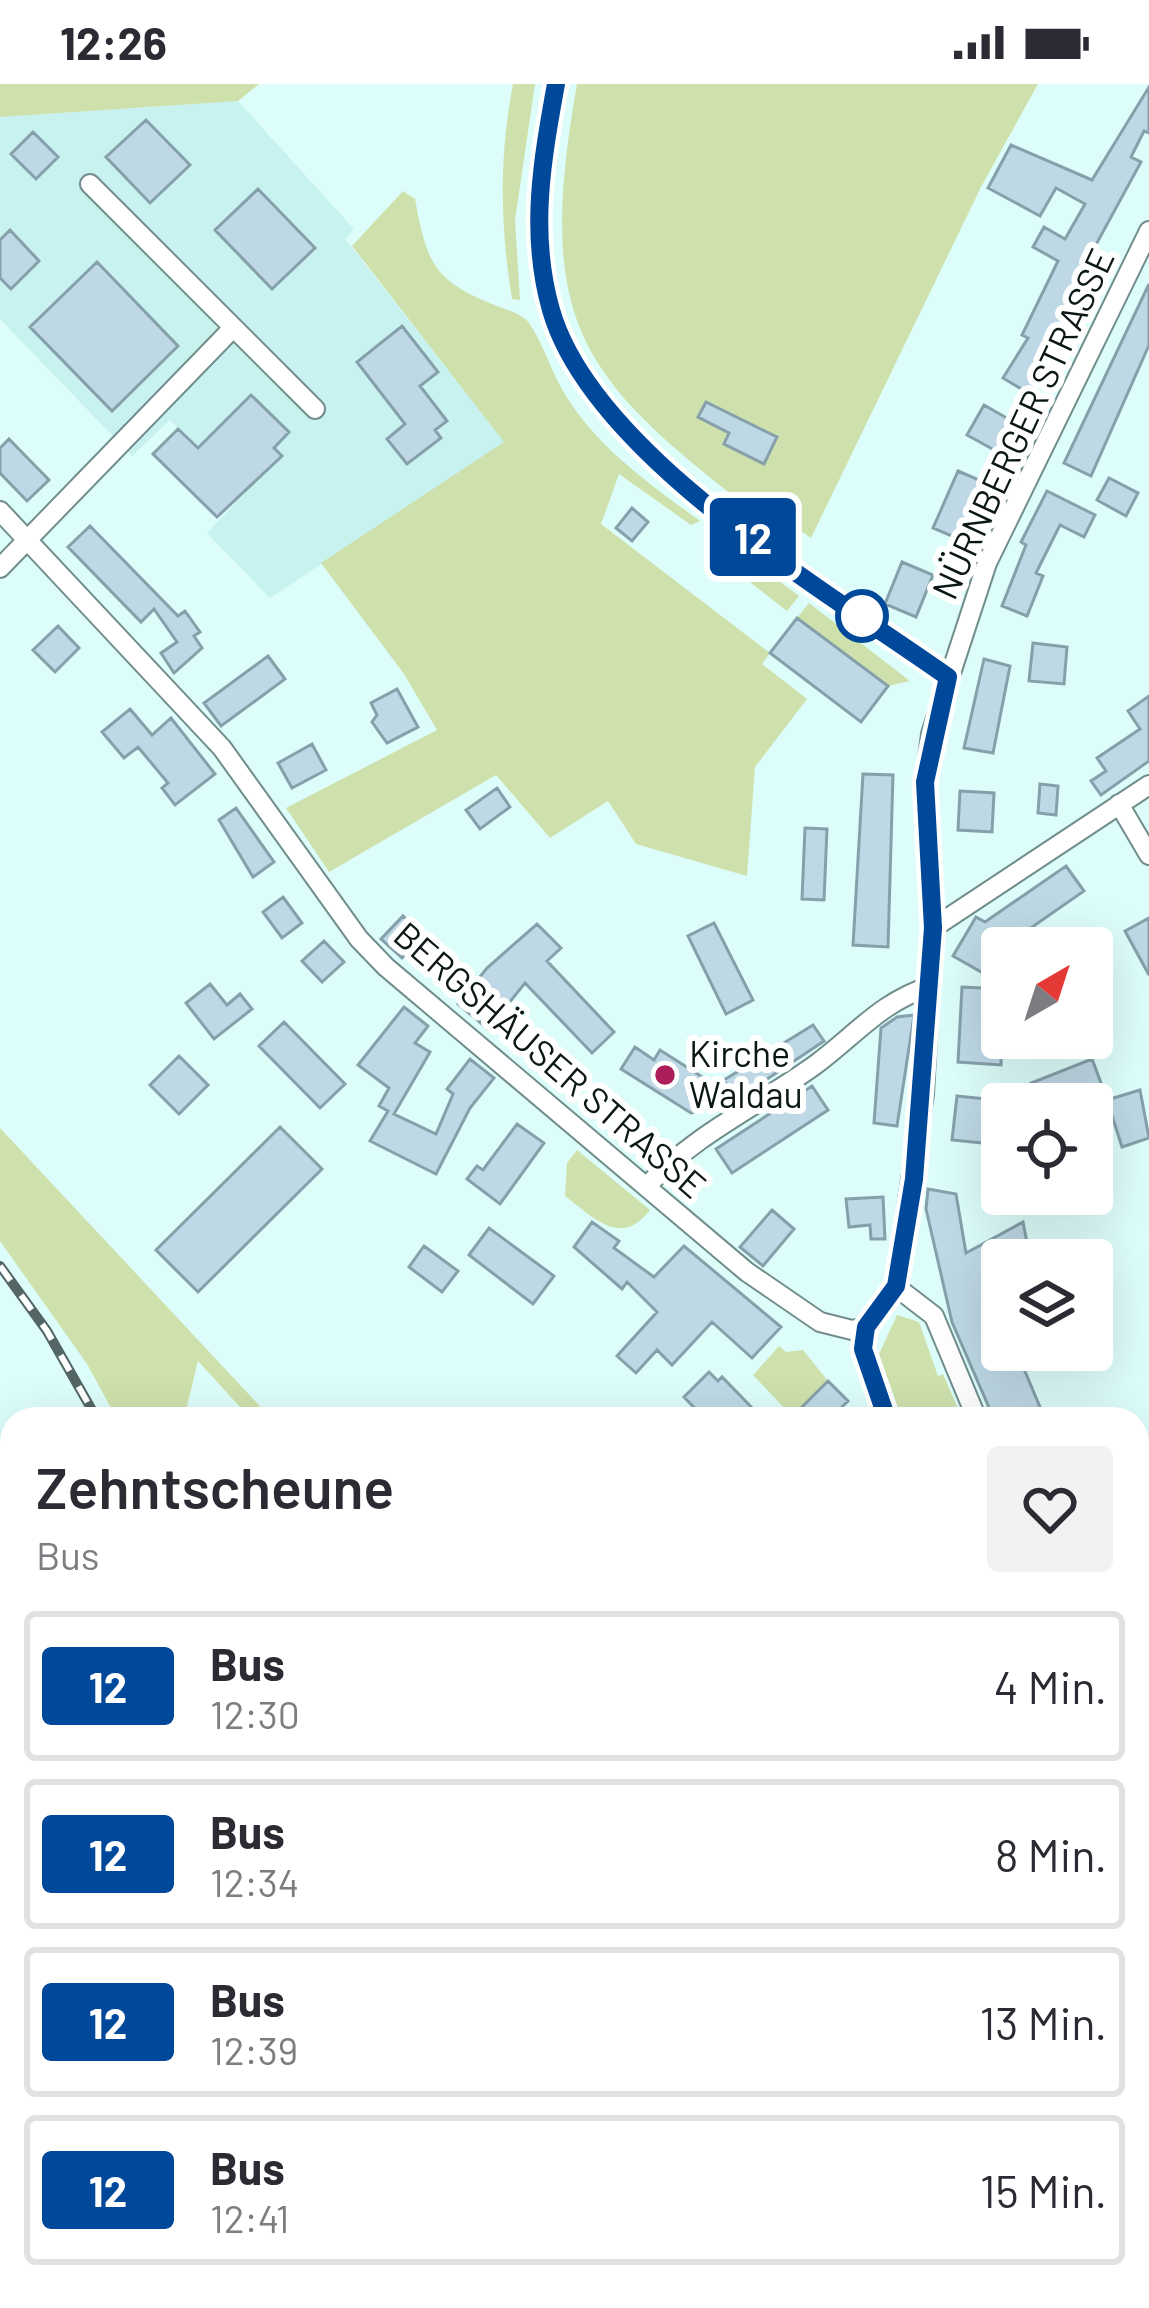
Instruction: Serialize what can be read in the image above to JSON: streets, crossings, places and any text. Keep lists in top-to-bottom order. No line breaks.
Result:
{"streets":{"street":["NÜRNBERGER STRASSE","BERGSHÄUSER STRASSE"]},"crossings":[["NÜRNBERGER STRASSE","BERGSHÄUSER STRASSE"]],"places":["Kirche Waldau"],"lines":["bus line 12"],"north":"top right","page":{"status":"12:26","on_map":"12","heading":["Zehntscheune","Bus"],"list":[{"mark":"12","name":"Bus","note":"12:30","value":"4 Min."},{"mark":"12","name":"Bus","note":"12:34","value":"8 Min."},{"mark":"12","name":"Bus","note":"12:39","value":"13 Min."},{"mark":"12","name":"Bus","note":"12:41","value":"15 Min."}]}}
